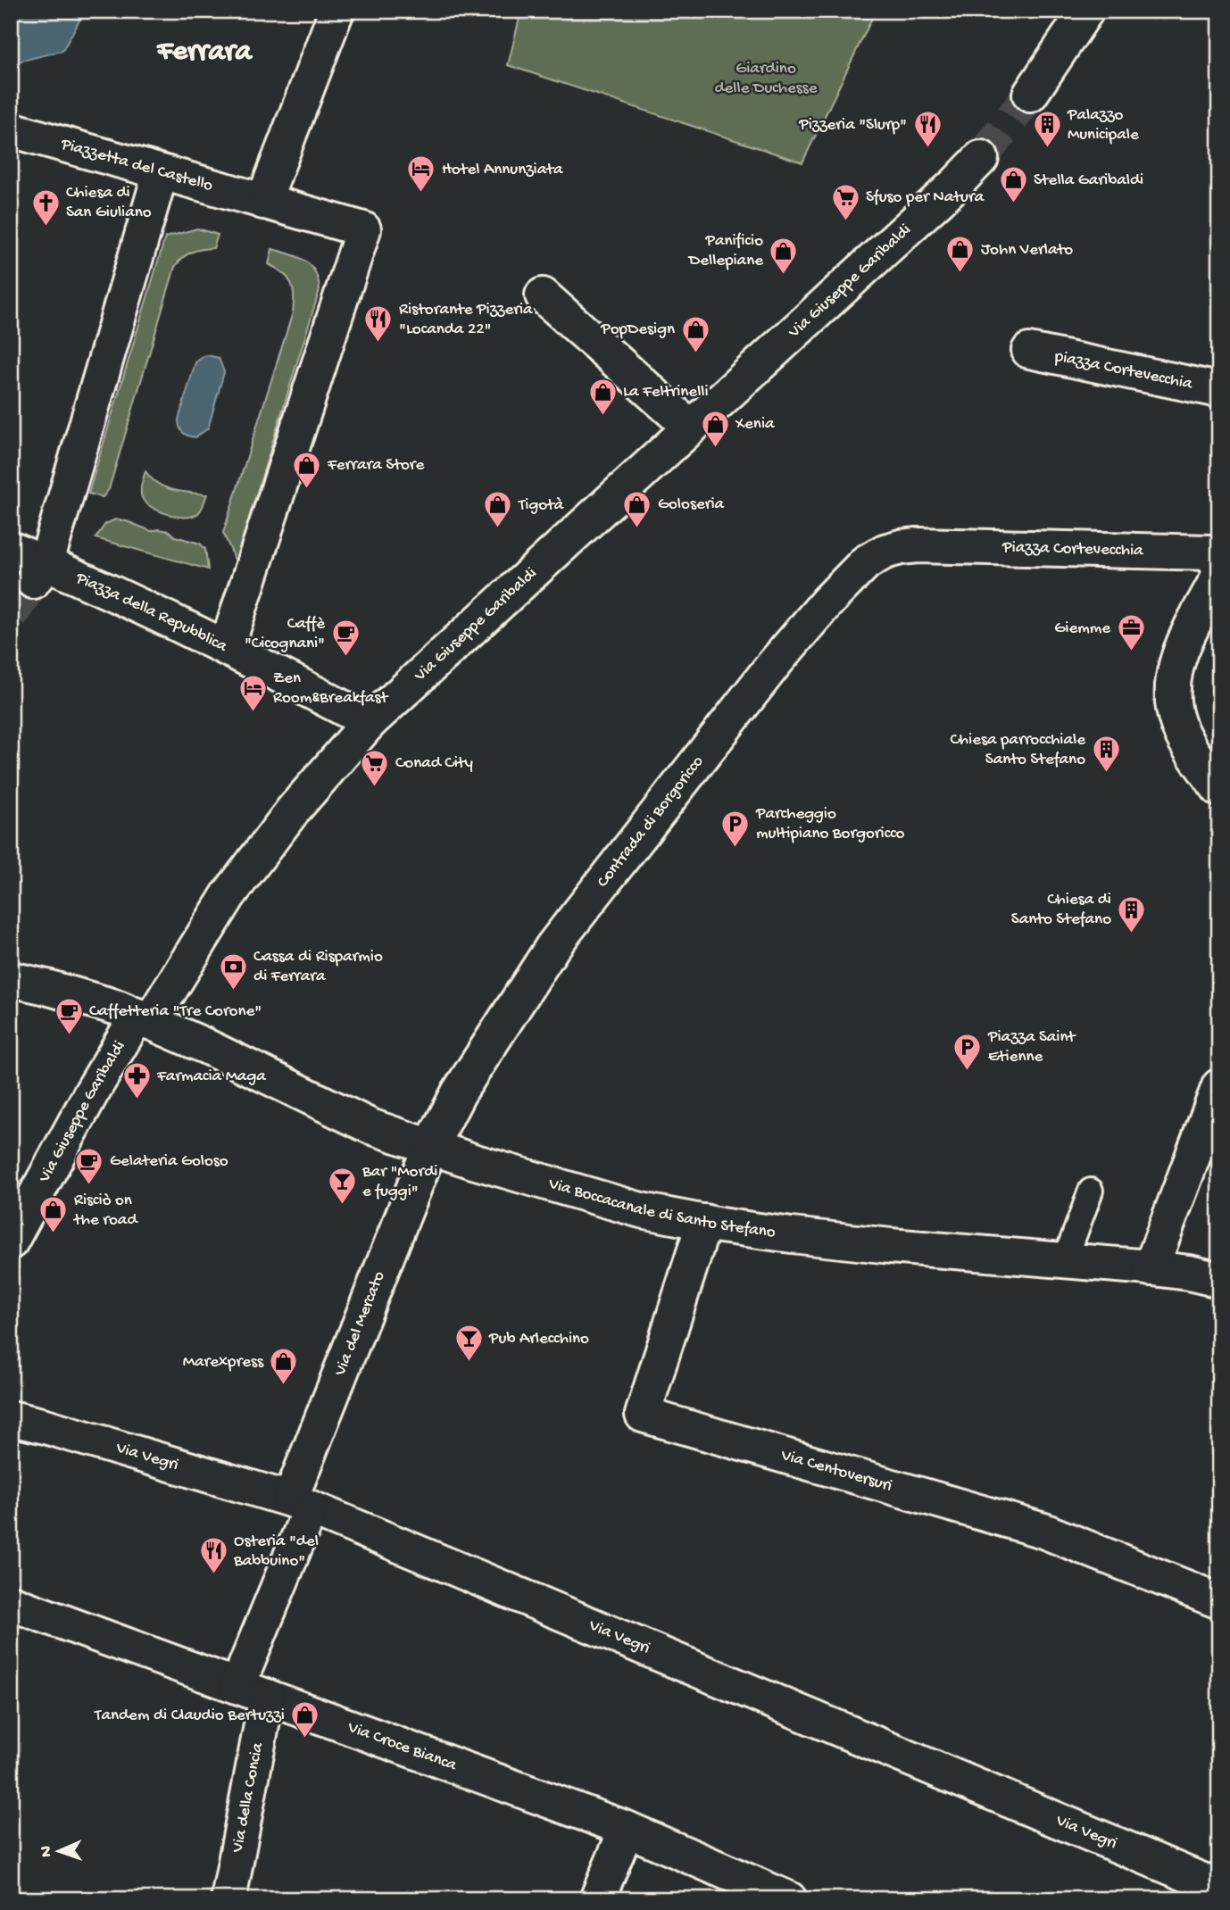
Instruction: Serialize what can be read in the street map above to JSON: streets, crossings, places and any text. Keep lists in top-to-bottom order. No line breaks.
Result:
{"streets":{"street":["Piazzetta del Castello","Via Giuseppe Garibaldi","piazza Cortevecchia","Piazza Cortevecchia","Piazza della Repubblica","Contrada di Borgoricco","Via Boccacanale di Santo Stefano","Via del Mercato","Via Vegri","Via Centoversuri","Via Croce Bianca","Via della Concia"]},"crossings":[["Piazzetta del Castello","Piazza della Repubblica"],["Via Giuseppe Garibaldi","Via Boccacanale di Santo Stefano"],["Piazza Cortevecchia","Contrada di Borgoricco"],["Contrada di Borgoricco","Via Boccacanale di Santo Stefano"],["Contrada di Borgoricco","Via del Mercato"],["Via Boccacanale di Santo Stefano","Via del Mercato"],["Via Boccacanale di Santo Stefano","Via Centoversuri"],["Via del Mercato","Via Vegri"],["Via del Mercato","Via della Concia"],["Via Vegri","Via della Concia"],["Via Croce Bianca","Via della Concia"]],"districts":["Ferrara"],"parks":["Giardino delle Duchesse"],"places":{"restaurant":["Pizzeria \"Slurp\"","Ristorante Pizzeria \"Locanda 22\"","Osteria \"del Babbuino\""],"building":["Palazzo Municipale","Chiesa parrocchiale Santo Stefano","Chiesa di Santo Stefano"],"hotel":["Hotel Annunziata","Zen Room&Breakfast"],"shop":["Stella Garibaldi","John Verlato","Panificio Dellepiane","PopDesign","La Feltrinelli","Xenia","Ferrara Store","Goloseria","Tigotà","Risciò on the road","Marexpress","Tandem di Claudio Bertuzzi"],"supermarket":["Sfuso per Natura","Conad City"],"church":["Chiesa di San Giuliano"],"office":["Giemme"],"cafe":["Caffè \"Cicognani\"","Caffetteria \"Tre Corone\"","Gelateria Goloso"],"parking":["Parcheggio multipiano Borgoricco","Piazza Saint Etienne"],"bank":["Cassa di Risparmio di Ferrara"],"pharmacy":["Farmacia Maga"],"bar":["Bar \"Mordi e fuggi\"","Pub Arlecchino"]},"north":"left"}
